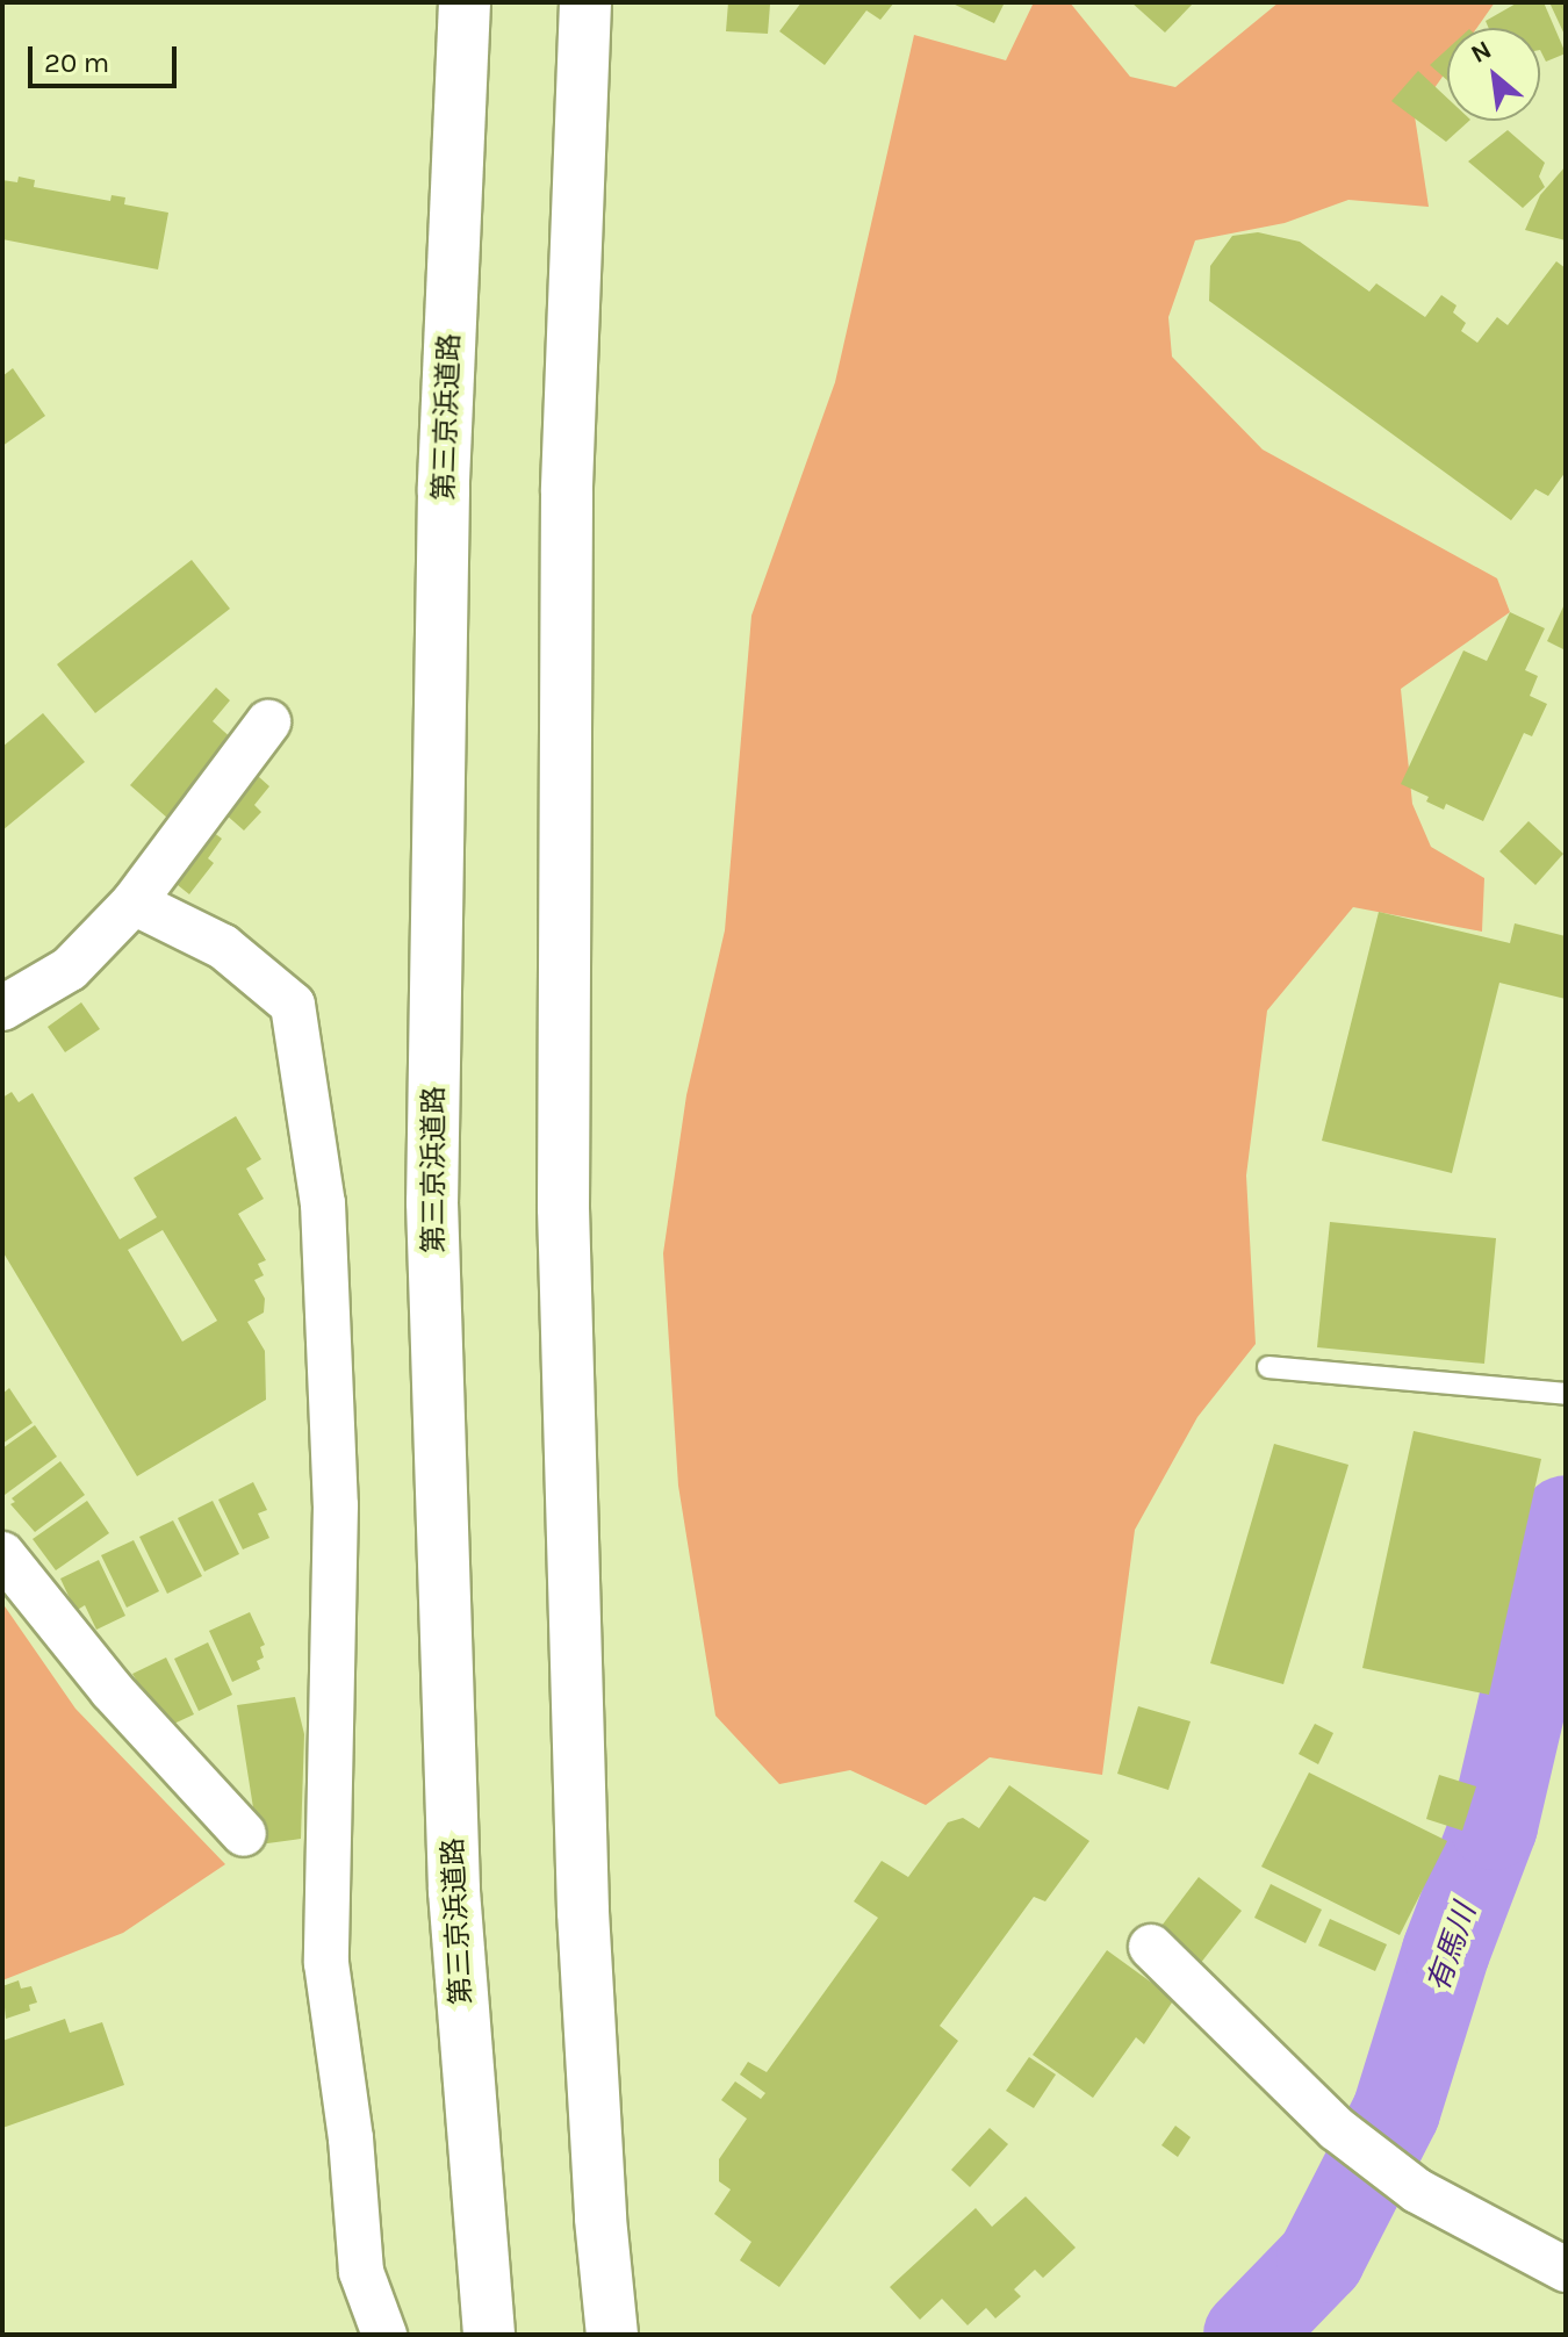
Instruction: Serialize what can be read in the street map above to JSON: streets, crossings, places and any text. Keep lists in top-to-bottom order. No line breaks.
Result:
{"streets":{"highway":["第三京浜道路"]},"water":["有馬川"],"scale_bar":"20 m","north":"top left"}
